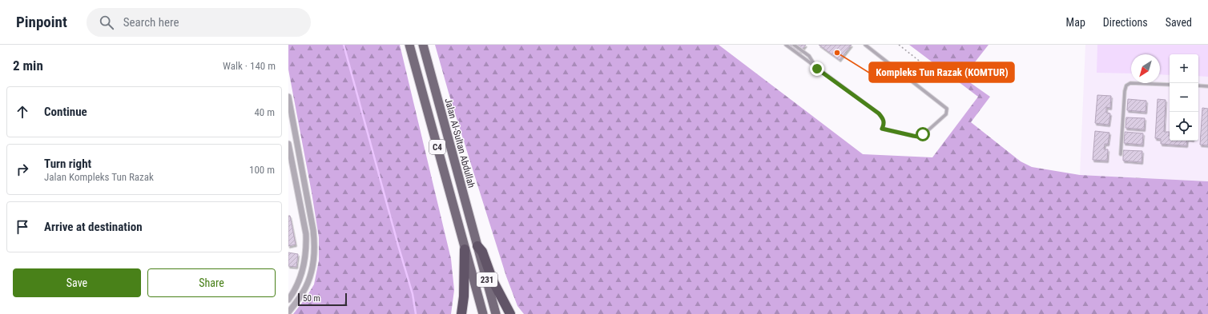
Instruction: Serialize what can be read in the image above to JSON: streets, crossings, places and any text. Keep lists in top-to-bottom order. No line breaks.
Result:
{"streets":{"main road":["Jalan Al-Sultan Abdullah","C4","231"]},"crossings":[["Jalan Al-Sultan Abdullah","231"],["C4","231"]],"places":["Kompleks Tun Razak (KOMTUR)"],"scale_bar":"50 m","north":"bottom left","page":{"header":"Pinpoint","search":"Search here","nav":["Map","Directions","Saved"],"heading":["2 min","Walk · 140 m"],"map_buttons":["+","−"],"list":[["Continue","40 m"],["Turn right","Jalan Kompleks Tun Razak","100 m"],"Arrive at destination"],"buttons":["Save","Share"],"scale":"50 m"}}
